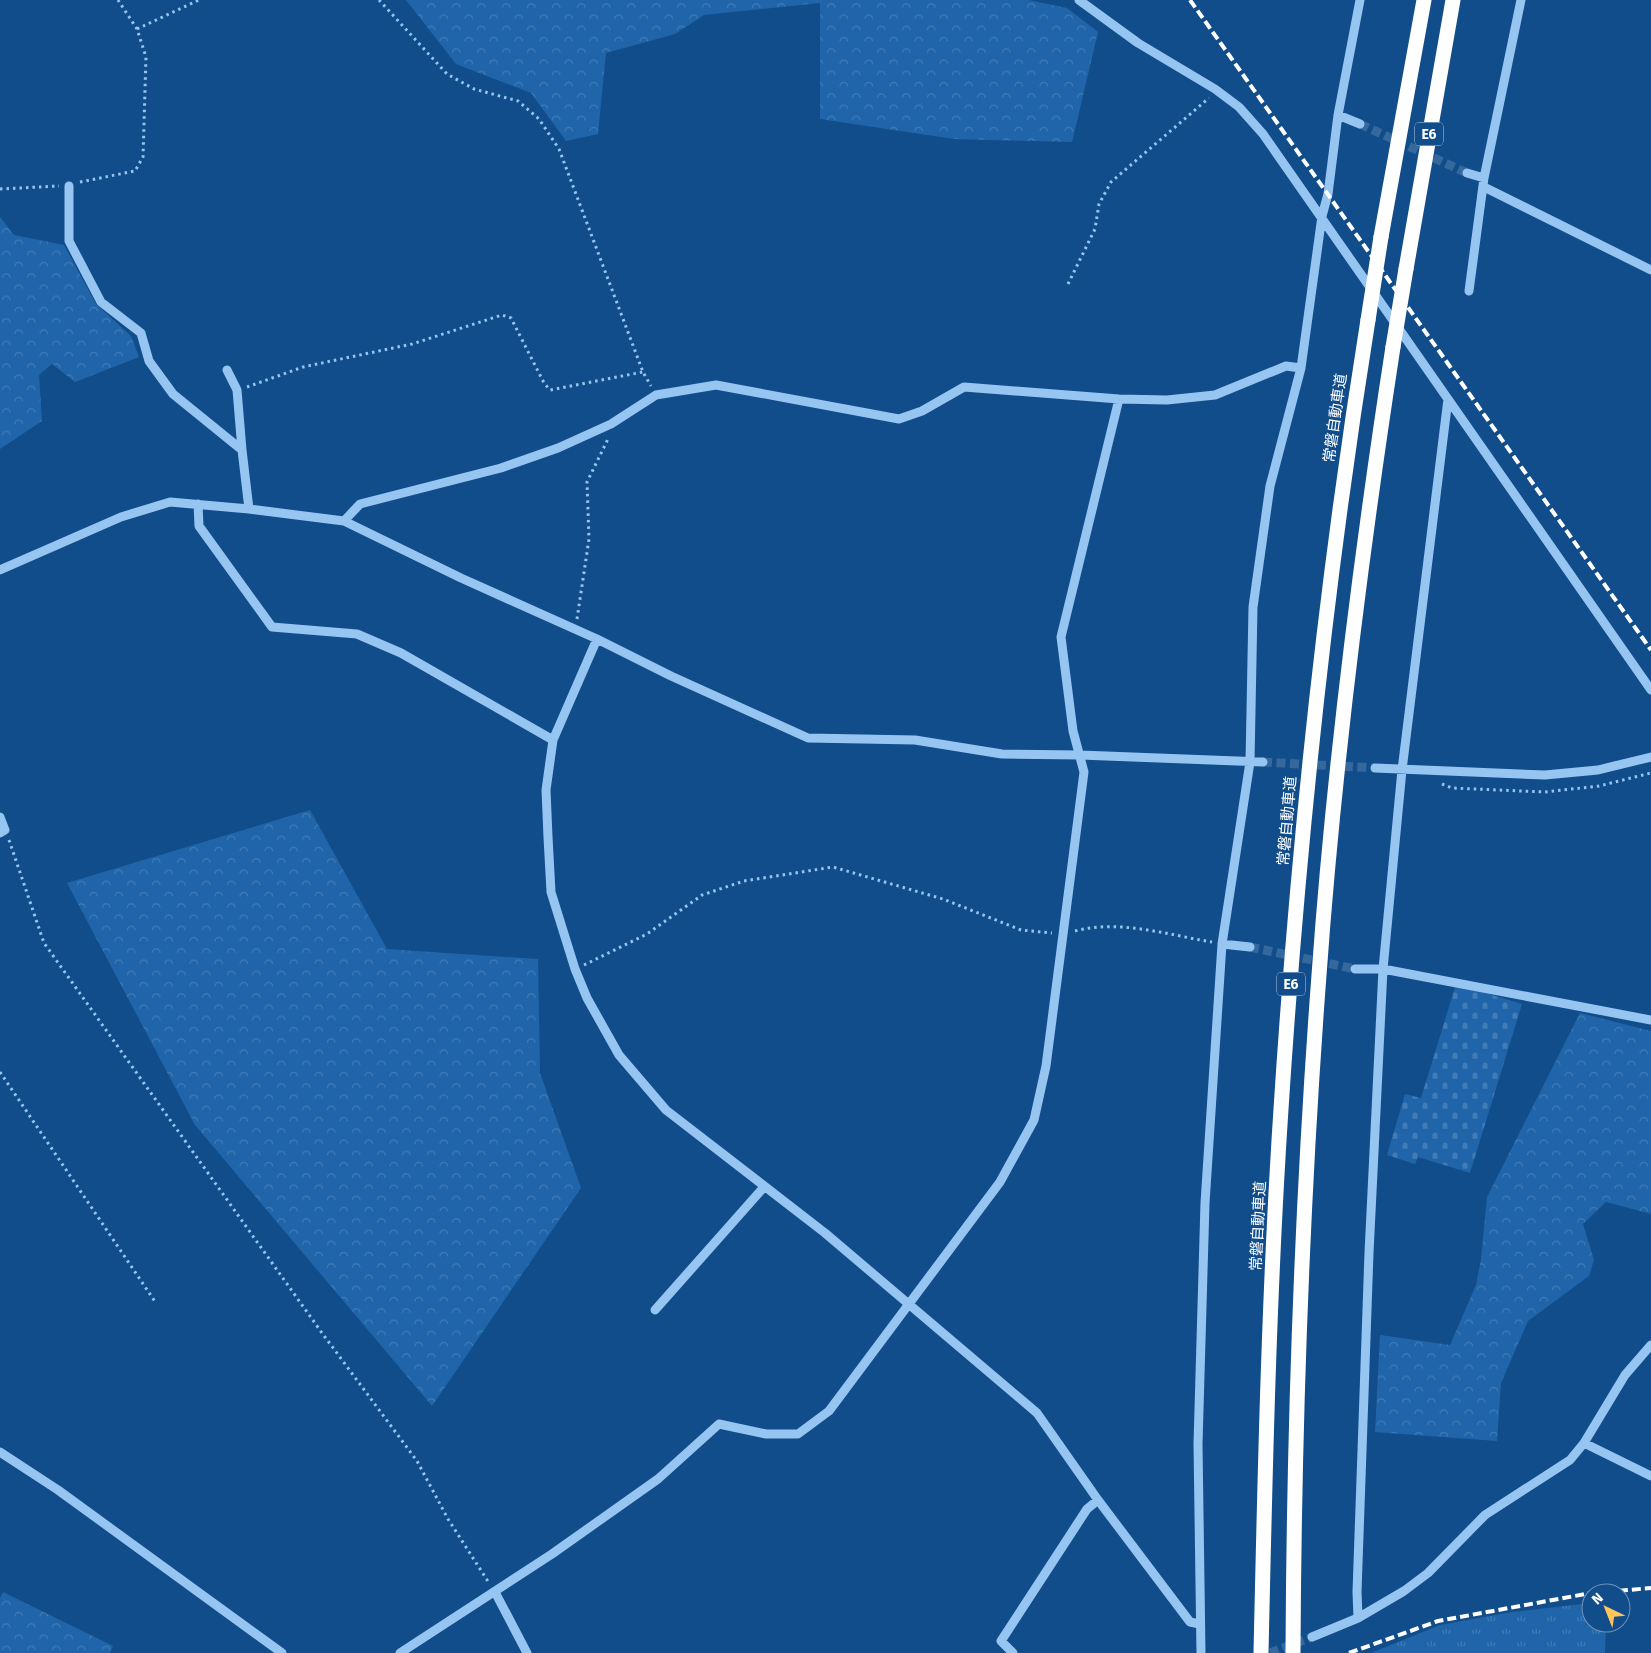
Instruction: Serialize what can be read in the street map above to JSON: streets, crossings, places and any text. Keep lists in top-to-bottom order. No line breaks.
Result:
{"streets":{"highway":["E6","常磐自動車道"]},"north":"top left"}
